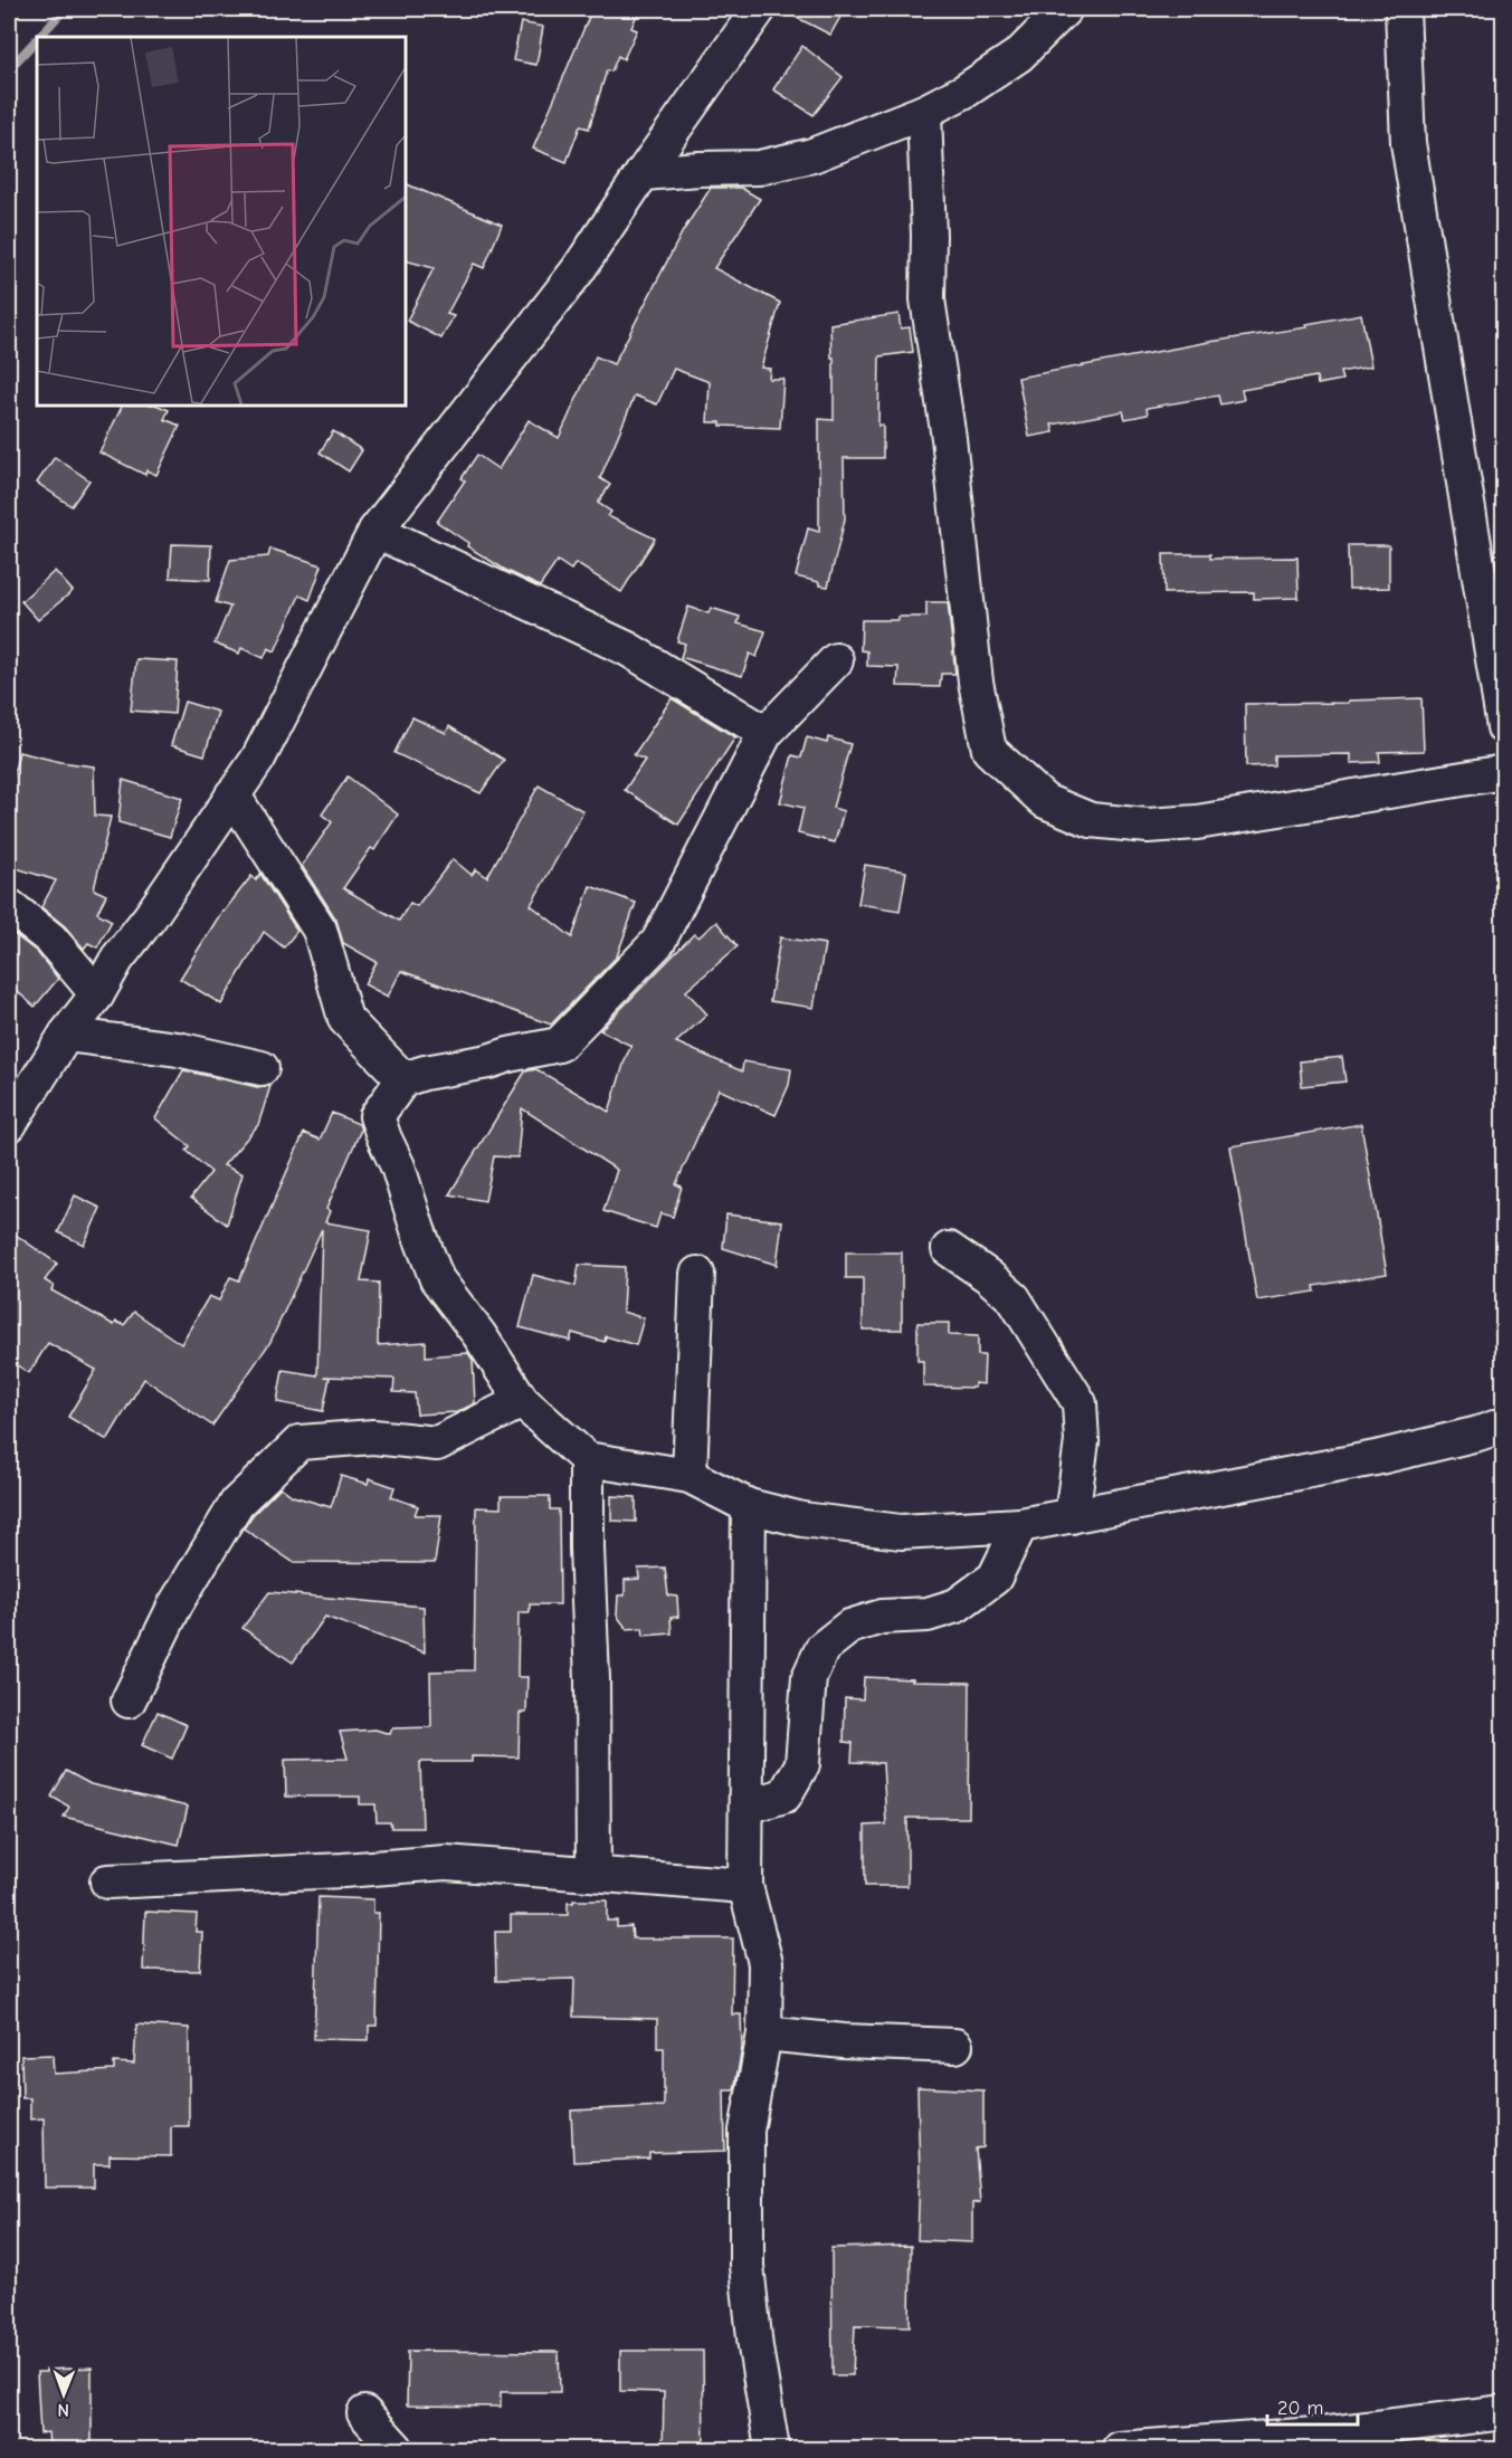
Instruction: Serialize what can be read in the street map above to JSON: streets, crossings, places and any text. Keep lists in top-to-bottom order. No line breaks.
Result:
{"scale_bar":"20 m","north":"bottom"}
